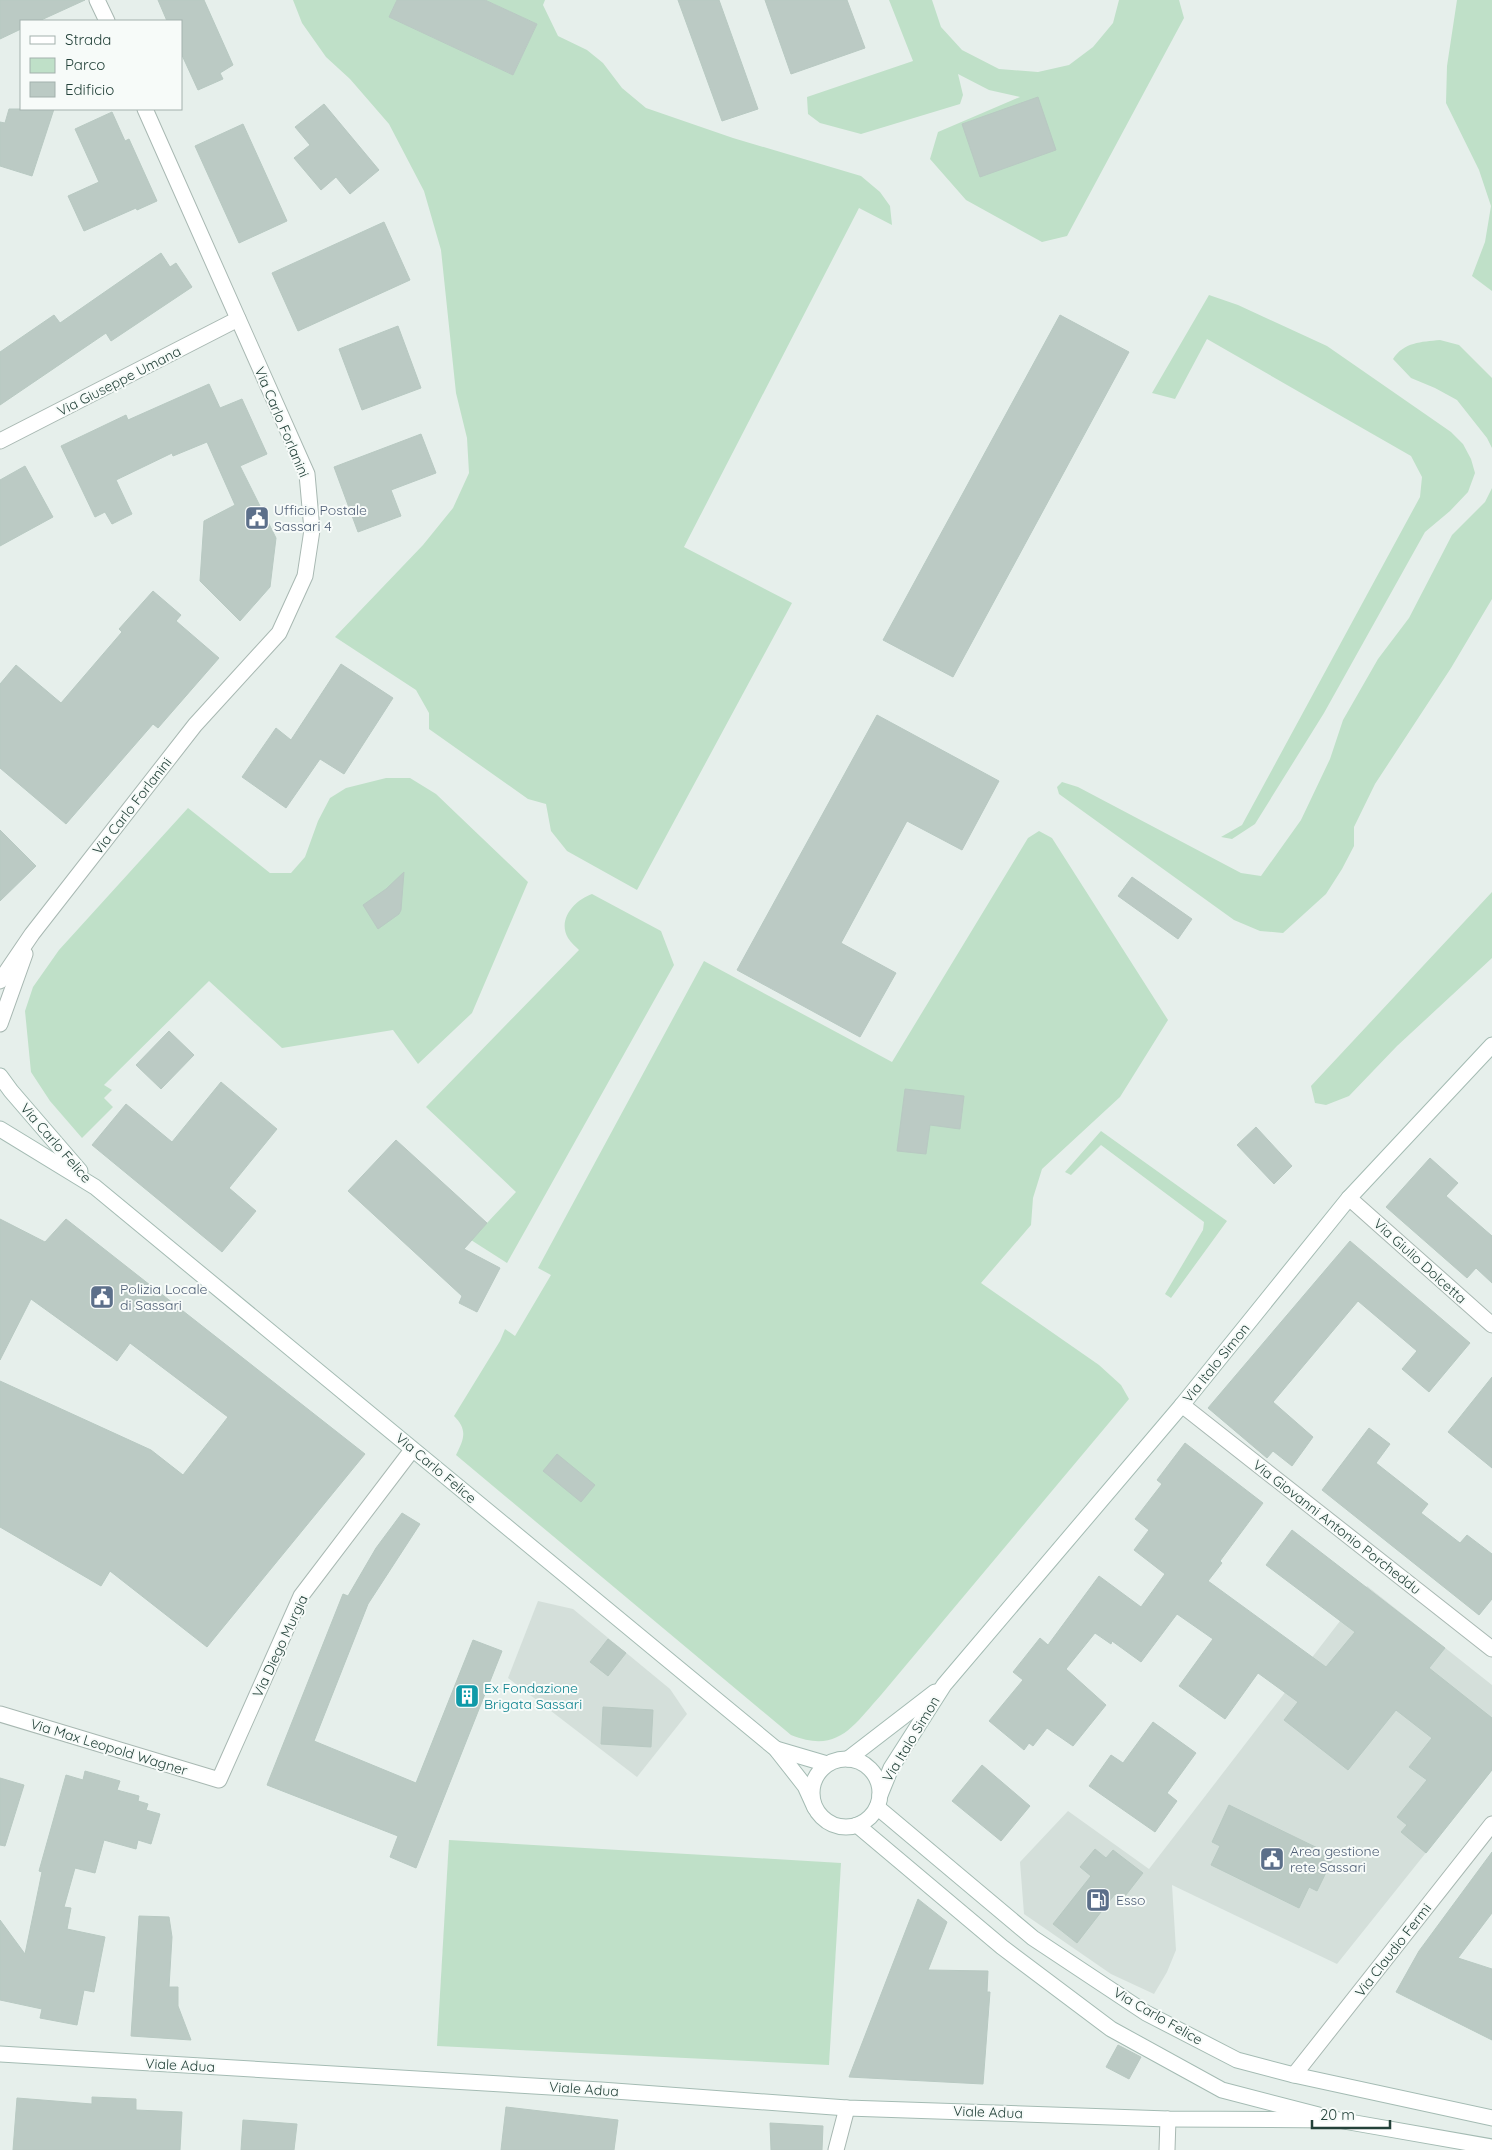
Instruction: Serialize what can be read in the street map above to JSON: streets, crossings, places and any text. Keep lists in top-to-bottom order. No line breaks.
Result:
{"streets":{"main road":["Via Giuseppe Umana","Via Carlo Forlanini","Via Carlo Felice","Via Giulio Dolcetta","Via Italo Simon","Via Giovanni Antonio Porcheddu","Via Diego Murgia","Via Max Leopold Wagner","Via Claudio Fermi","Viale Adua"]},"crossings":[["Via Giuseppe Umana","Via Carlo Forlanini"],["Via Carlo Felice","Via Italo Simon"],["Via Carlo Felice","Via Diego Murgia"],["Via Carlo Felice","Via Claudio Fermi"],["Via Giulio Dolcetta","Via Italo Simon"],["Via Italo Simon","Via Giovanni Antonio Porcheddu"],["Via Diego Murgia","Via Max Leopold Wagner"]],"places":{"public building":["Ufficio Postale Sassari 4","Polizia Locale di Sassari","Area gestione rete Sassari"],"building":["Ex Fondazione Brigata Sassari"],"fuel station":["Esso"]},"legend":["Strada","Parco","Edificio"],"scale_bar":"20 m"}
